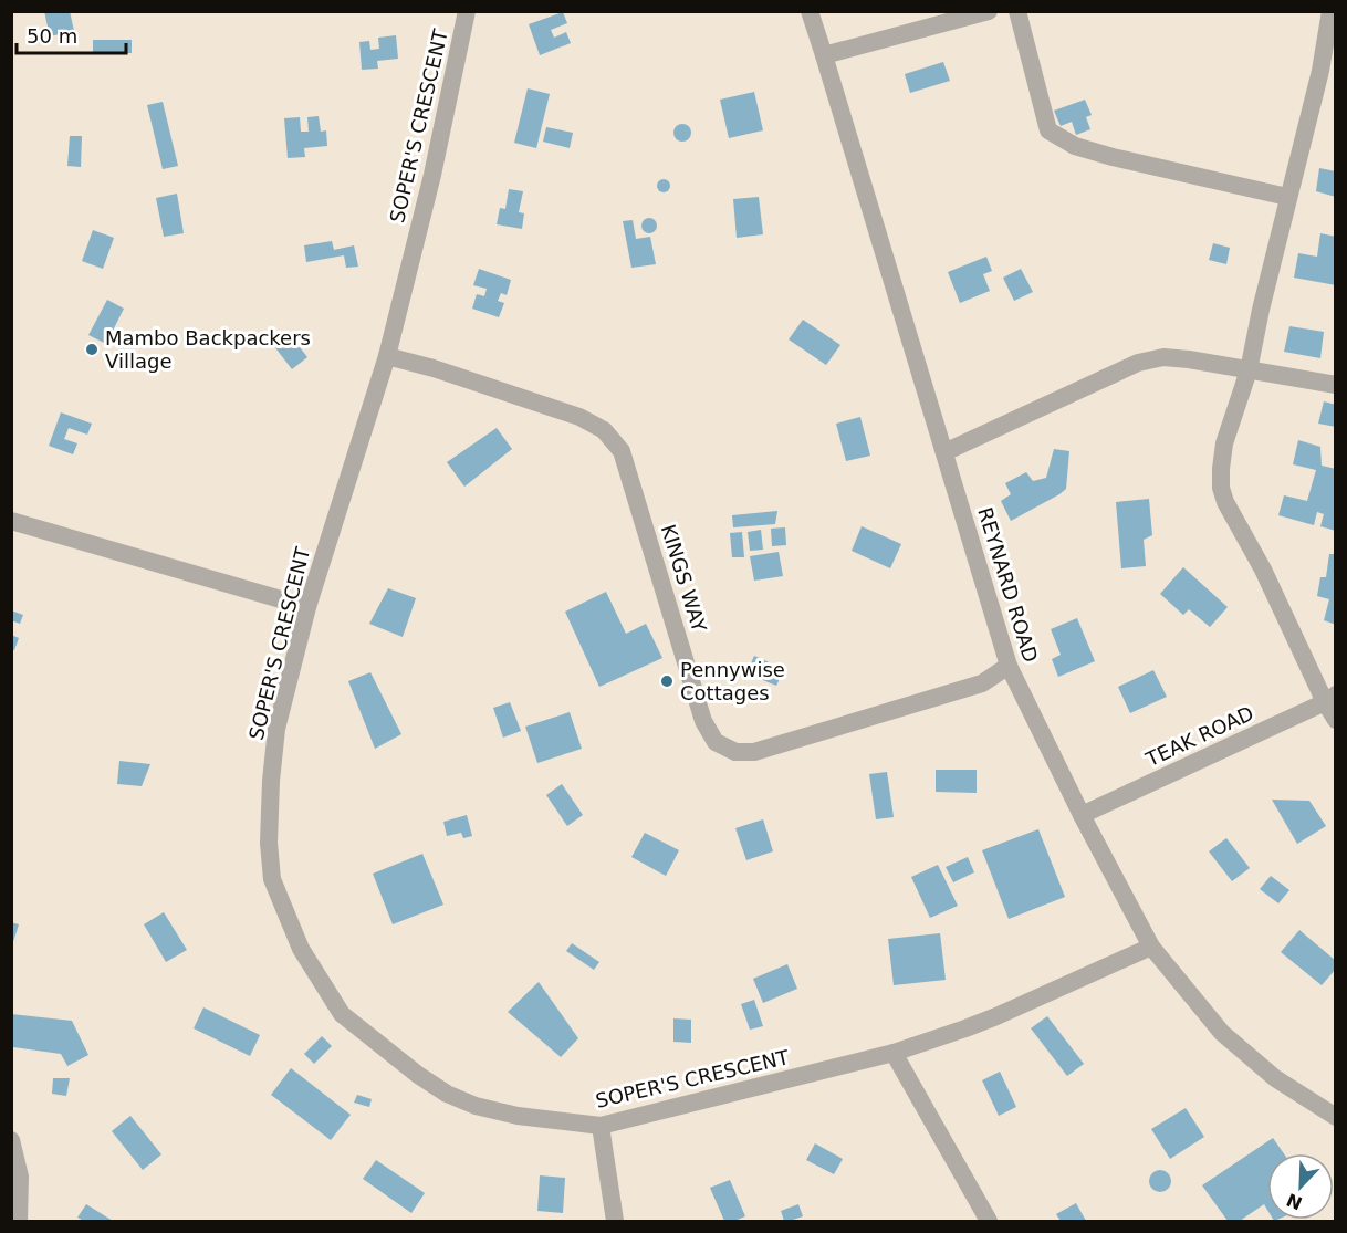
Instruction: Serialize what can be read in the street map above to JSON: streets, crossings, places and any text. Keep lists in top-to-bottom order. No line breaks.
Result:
{"streets":{"street":["SOPER'S CRESCENT","KINGS WAY","REYNARD ROAD","TEAK ROAD"]},"crossings":[["SOPER'S CRESCENT","KINGS WAY"],["SOPER'S CRESCENT","REYNARD ROAD"],["KINGS WAY","REYNARD ROAD"],["REYNARD ROAD","TEAK ROAD"]],"places":["Mambo Backpackers Village","Pennywise Cottages"],"scale_bar":"50 m","north":"bottom left"}
